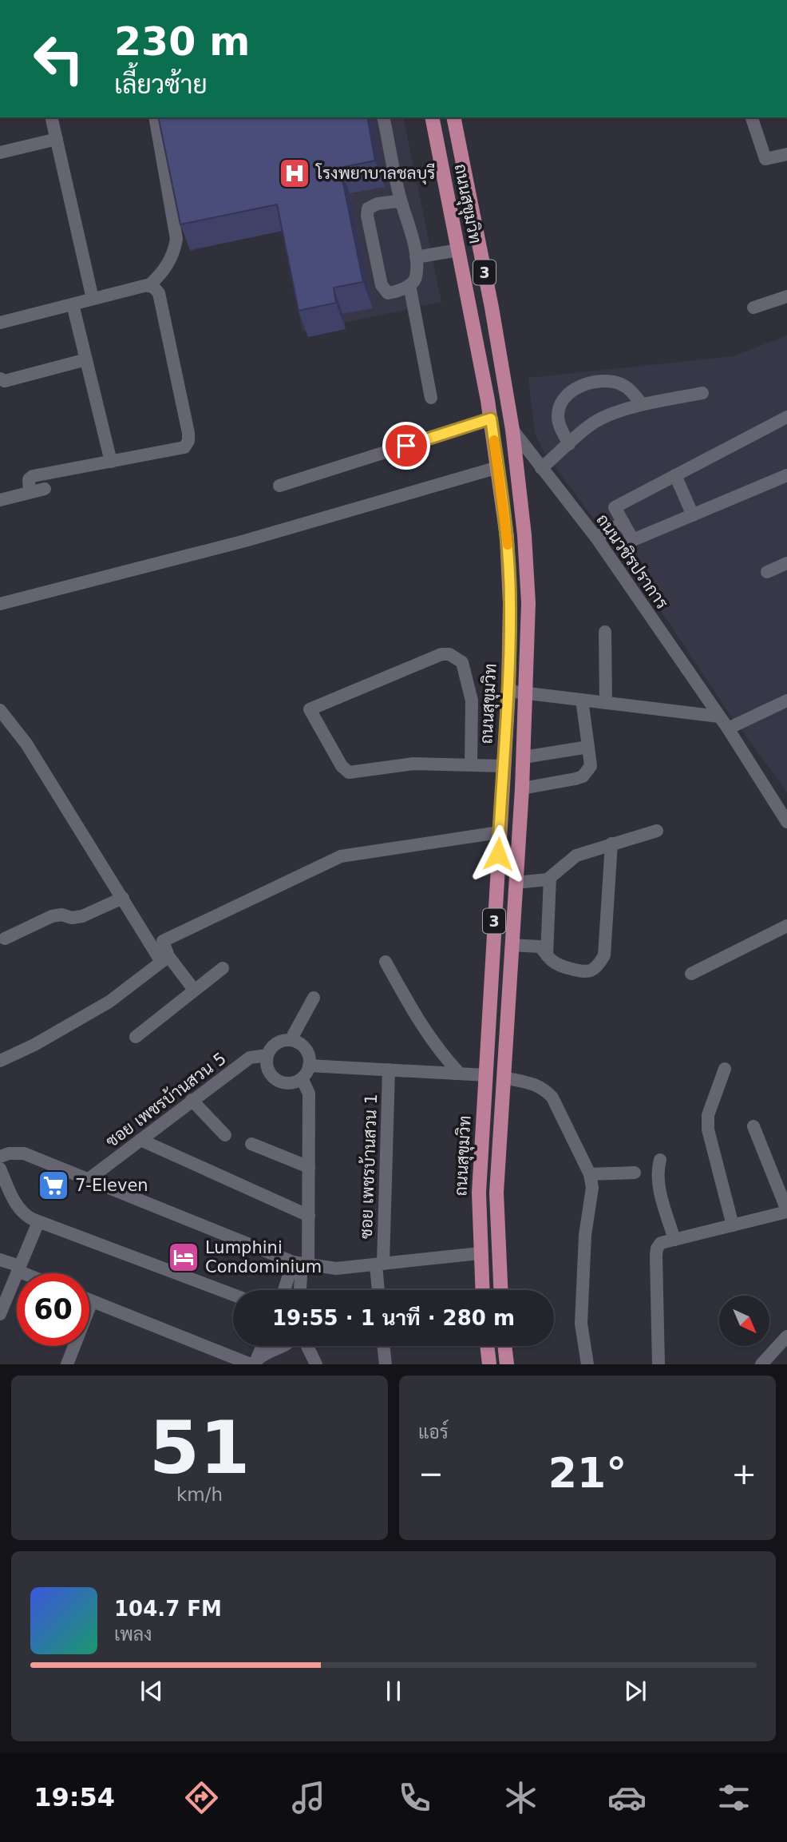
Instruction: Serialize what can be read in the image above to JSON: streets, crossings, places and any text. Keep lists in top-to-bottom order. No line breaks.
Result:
{"streets":{"main road":["ถนนสุขุมวิท","3"],"street":["ถนนวชิรปราการ","ซอย เพชรบ้านสวน 5","ซอย เพชรบ้านสวน 1"]},"crossings":[["ถนนสุขุมวิท","ถนนวชิรปราการ"]],"places":{"hospital":["โรงพยาบาลชลบุรี"],"supermarket":["7-Eleven"],"hotel":["Lumphini Condominium"]},"north":"bottom right","page":{"turn":["230 m","เลี้ยวซ้าย"],"limit":"60","trip":"19:55 · 1 นาที · 280 m","tile":[["51","km/h"],"แอร์"],"heat":["−","21°","+"],"song":["104.7 FM","เพลง"],"tabs":"19:54"}}
